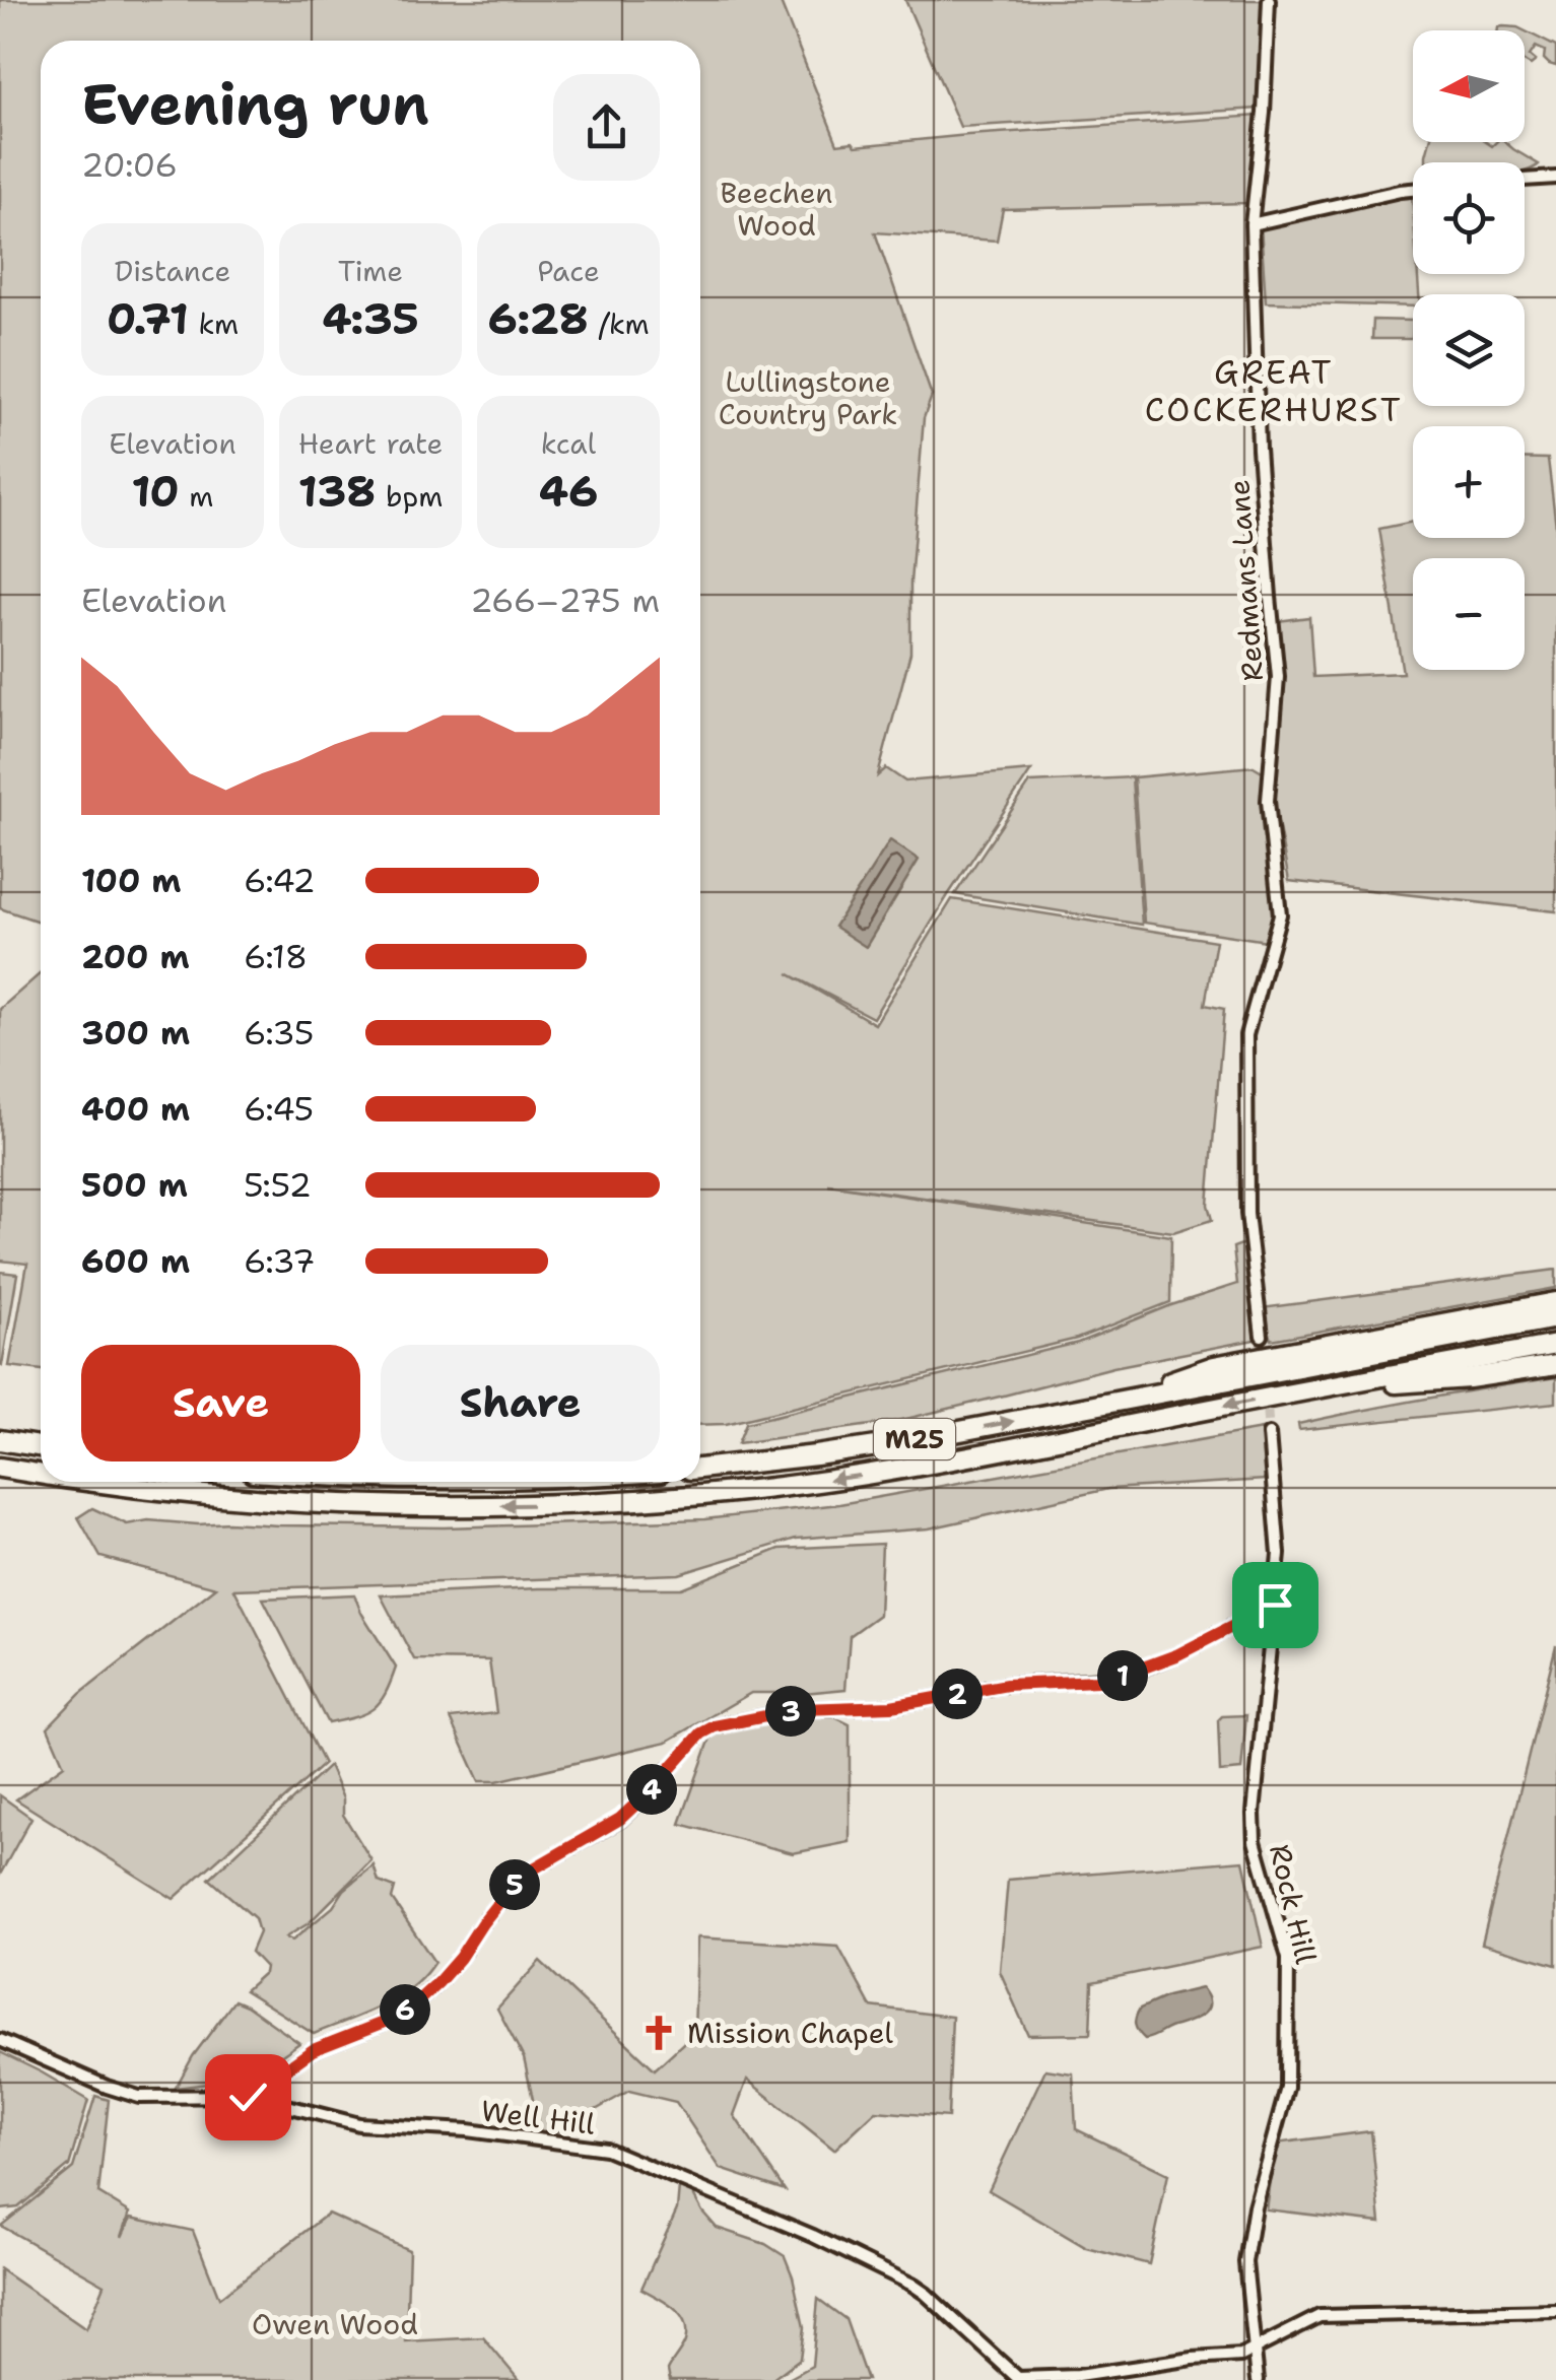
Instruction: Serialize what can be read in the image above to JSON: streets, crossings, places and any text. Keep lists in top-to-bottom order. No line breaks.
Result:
{"streets":{"highway":["M25"],"street":["Redmans Lane","Rock Hill","Well Hill"]},"districts":["GREAT COCKERHURST"],"parks":["Beechen Wood","Lullingstone Country Park","Owen Wood"],"places":{"church":["Mission Chapel"]},"north":"left","page":{"map_buttons":["+","−"],"heading":["Evening run","20:06"],"stats":[["Distance","0.71 km"],["Time","4:35"],["Pace","6:28 /km"],["Elevation","10 m"],["Heart rate","138 bpm"],["kcal","46"]],"chart":["Elevation","266–275 m"],"list":[{"name":"100 m","note":"6:42"},{"name":"200 m","note":"6:18"},{"name":"300 m","note":"6:35"},{"name":"400 m","note":"6:45"},{"name":"500 m","note":"5:52"},{"name":"600 m","note":"6:37"}],"buttons":["Save","Share"],"pins":["1","2","3","4","5","6"]}}
